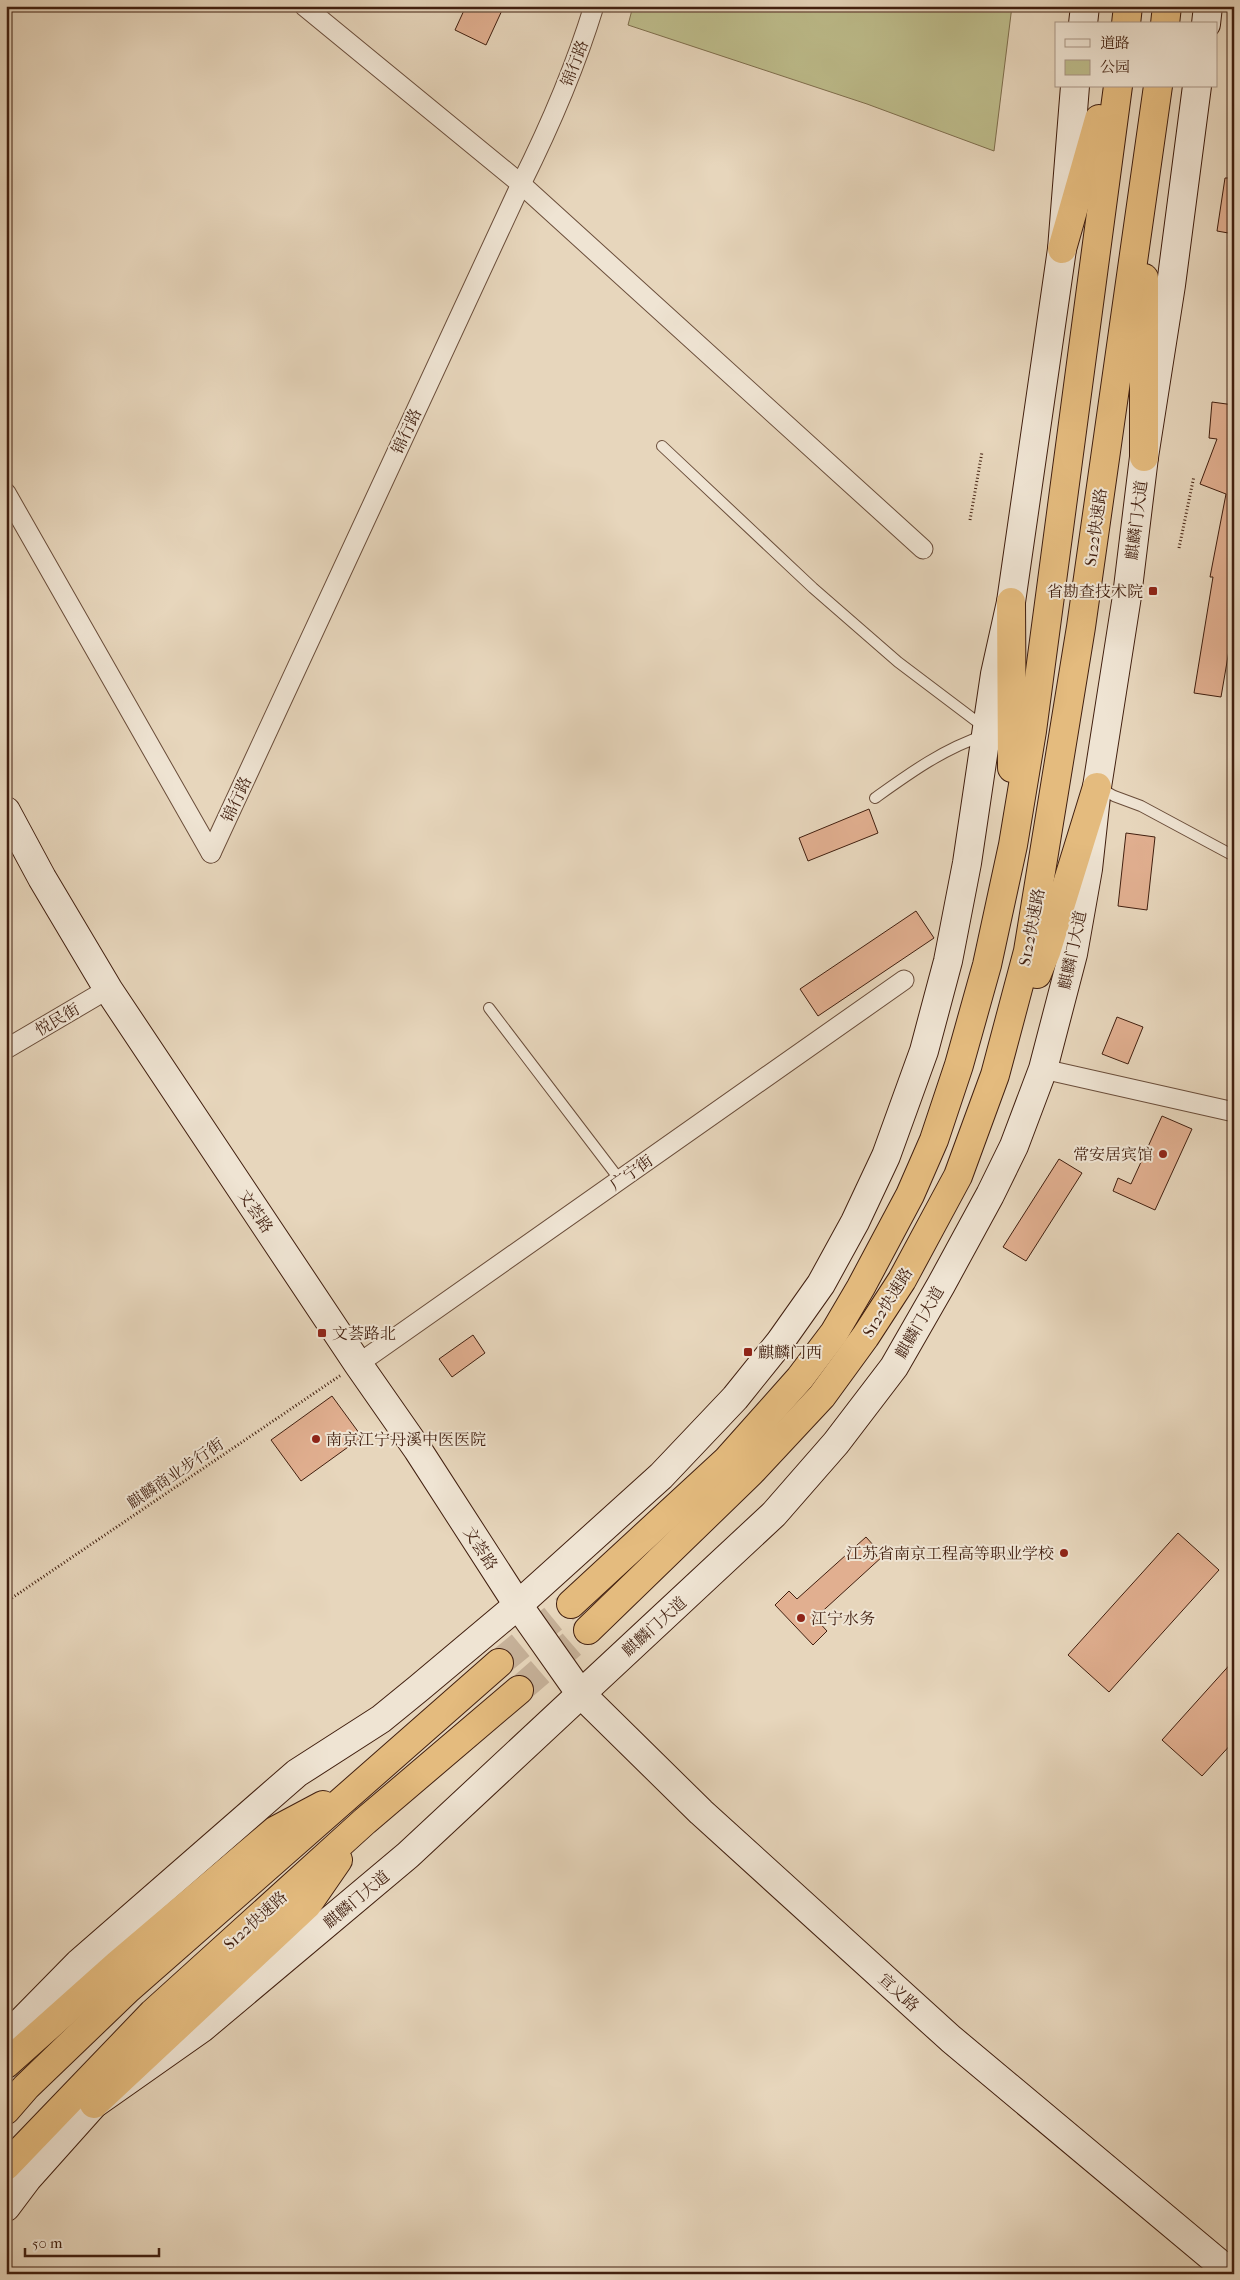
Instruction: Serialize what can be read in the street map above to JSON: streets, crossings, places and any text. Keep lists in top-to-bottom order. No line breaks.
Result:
{"streets":{"highway":["S122快速路"],"street":["锦行路","麒麟门大道","悦民街","广宁街","文荟路","宣义路"],"path":["麒麟商业步行街"]},"crossings":[["麒麟门大道","文荟路"],["麒麟门大道","宣义路"],["悦民街","文荟路"],["广宁街","文荟路"],["广宁街","麒麟商业步行街"],["文荟路","麒麟商业步行街"],["文荟路","宣义路"]],"places":{"transit":["省勘查技术院","文荟路北","麒麟门西"],"other":["常安居宾馆","南京江宁丹溪中医医院","江苏省南京工程高等职业学校","江宁水务"]},"legend":["道路","公园"],"scale_bar":"50 m"}
